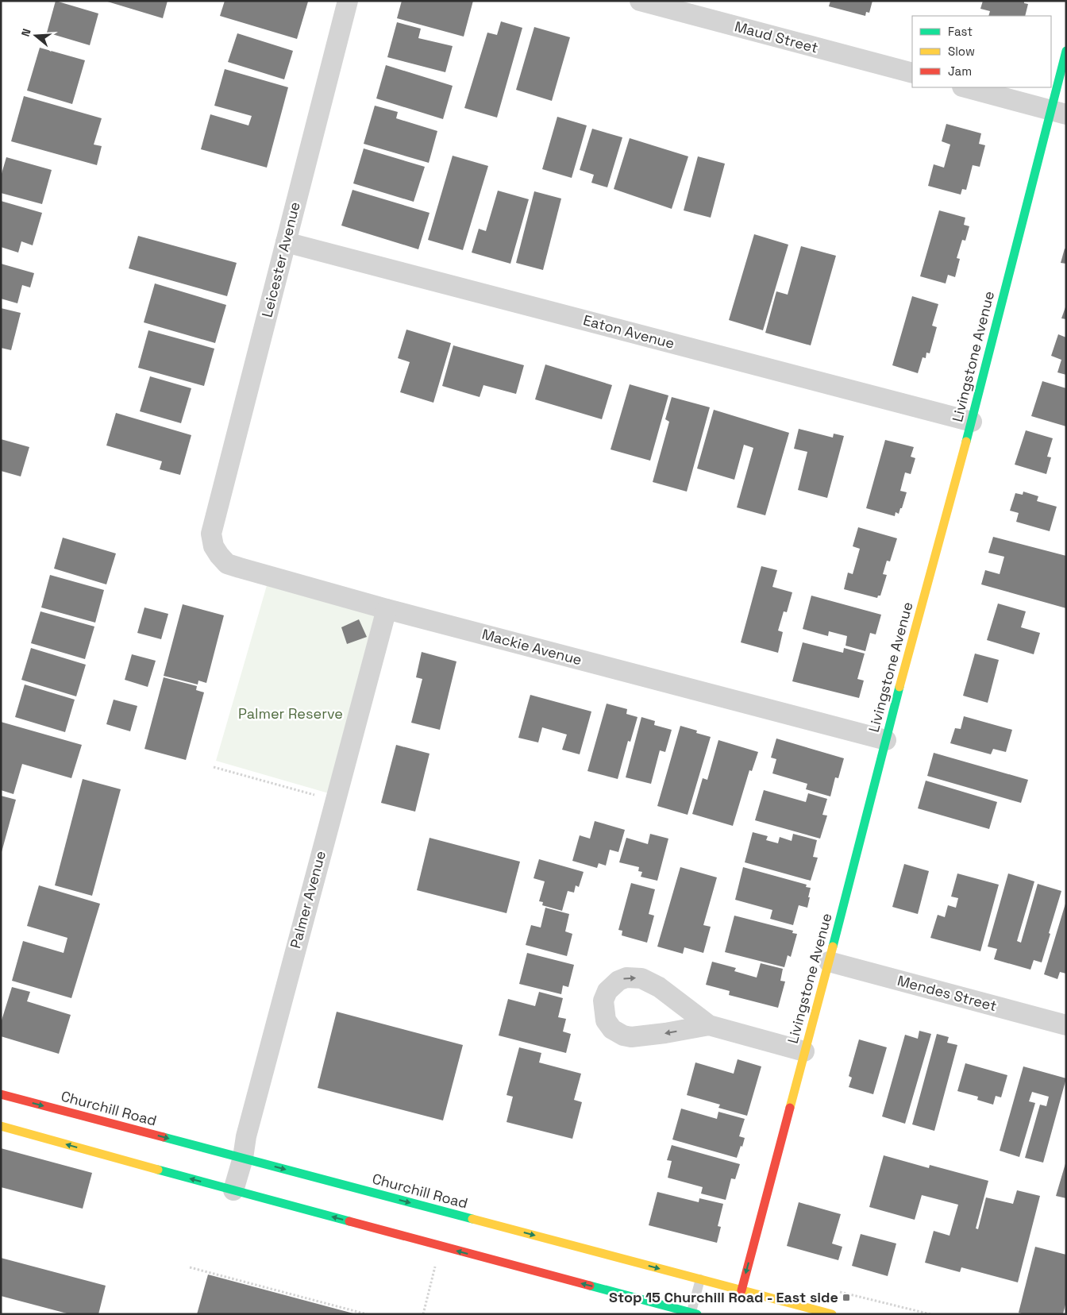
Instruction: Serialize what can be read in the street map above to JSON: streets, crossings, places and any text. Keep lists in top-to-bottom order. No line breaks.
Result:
{"streets":{"main road":["Livingstone Avenue","Churchill Road"],"street":["Maud Street","Leicester Avenue","Eaton Avenue","Mackie Avenue","Palmer Avenue","Mendes Street"]},"crossings":[["Leicester Avenue","Eaton Avenue"],["Leicester Avenue","Mackie Avenue"],["Eaton Avenue","Livingstone Avenue"],["Livingstone Avenue","Mackie Avenue"],["Livingstone Avenue","Mendes Street"],["Livingstone Avenue","Churchill Road"],["Mackie Avenue","Palmer Avenue"],["Palmer Avenue","Churchill Road"]],"parks":["Palmer Reserve"],"places":{"transit":["Stop 15 Churchill Road - East side"]},"legend":["Fast","Slow","Jam"],"north":"left"}
